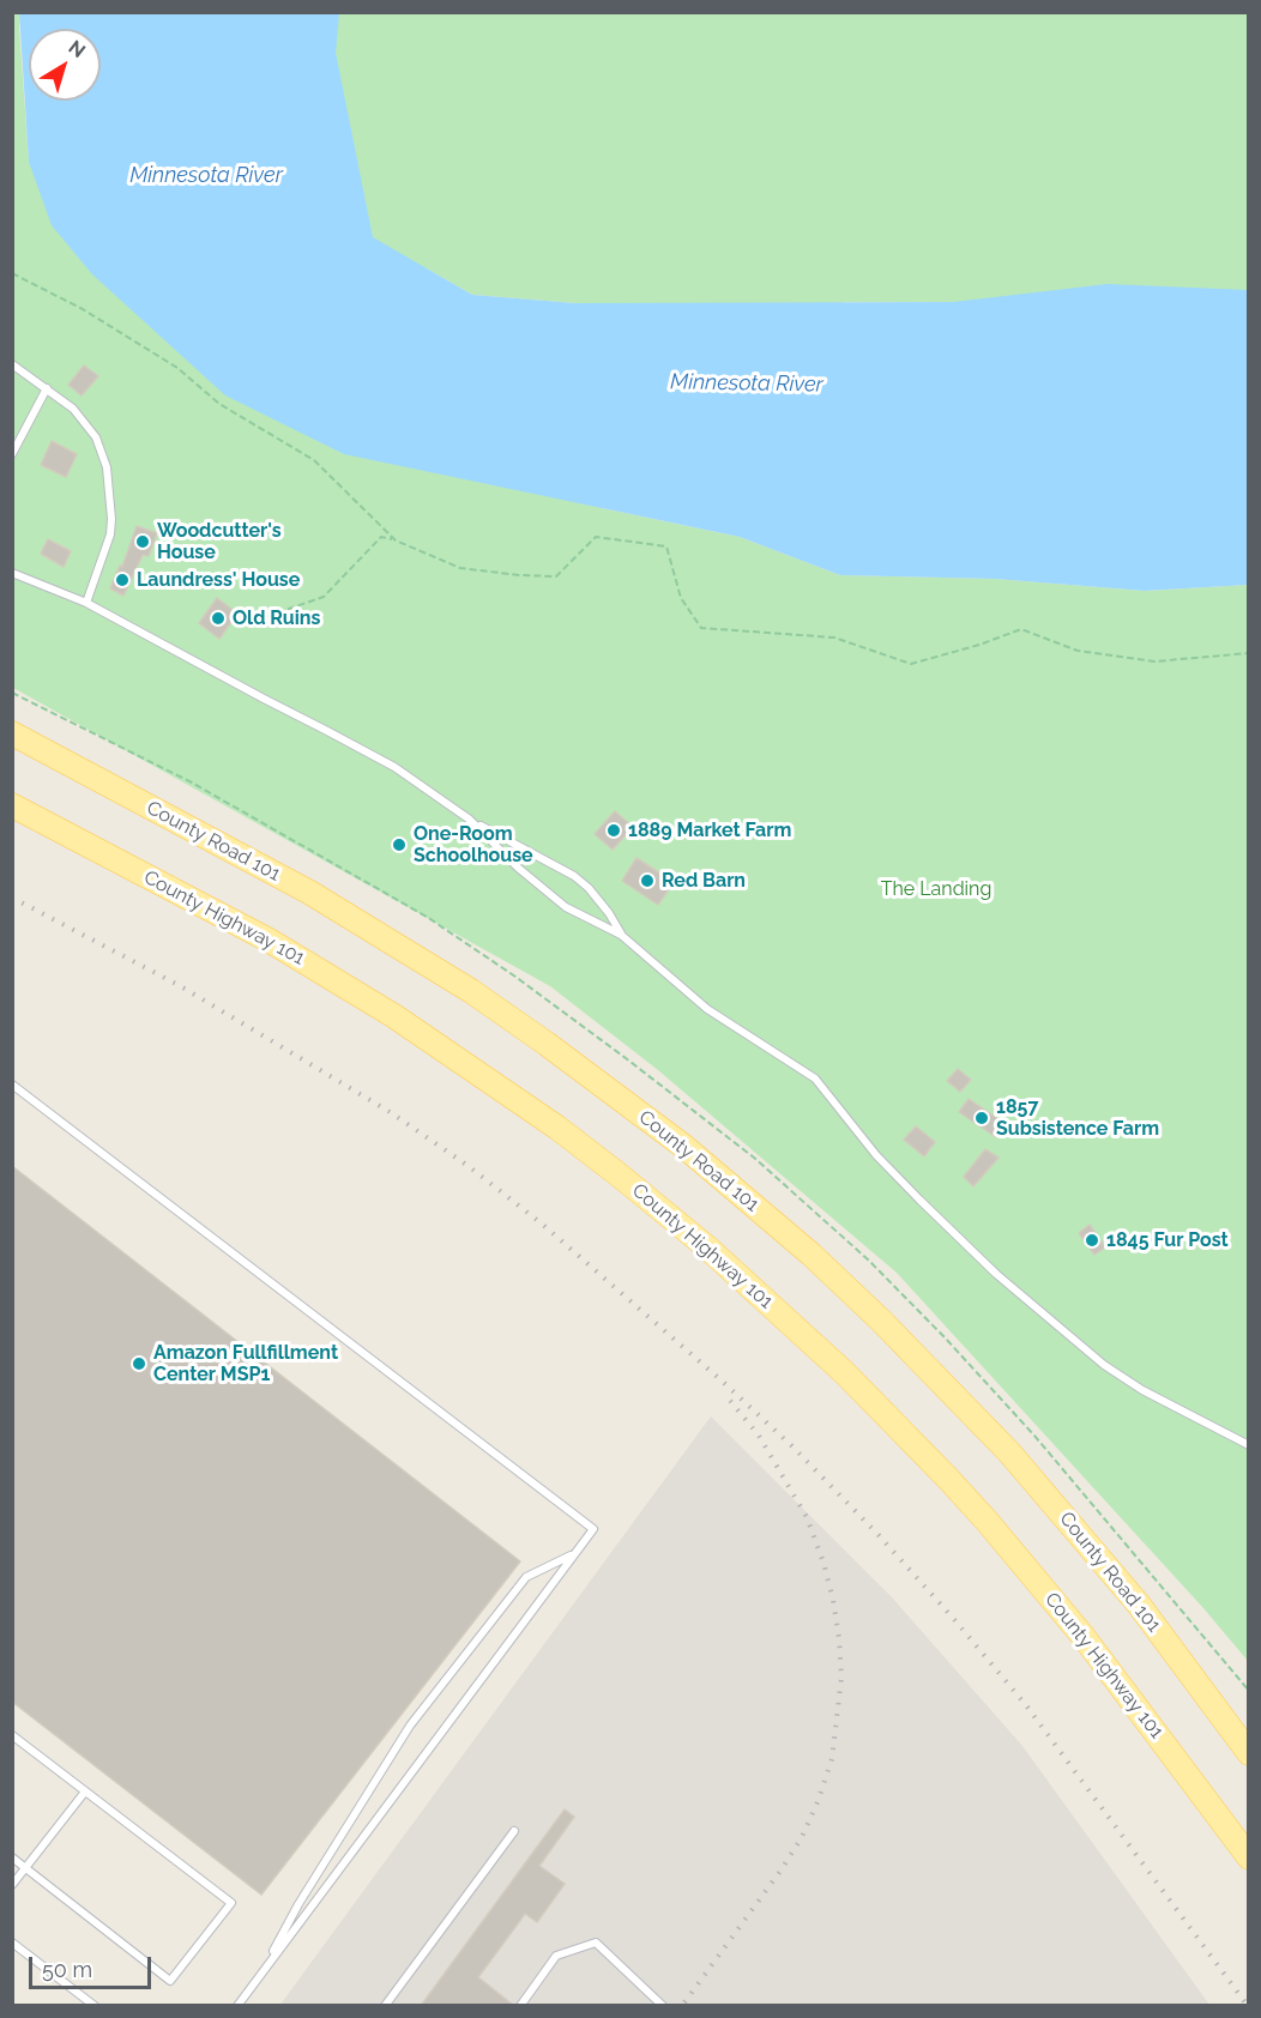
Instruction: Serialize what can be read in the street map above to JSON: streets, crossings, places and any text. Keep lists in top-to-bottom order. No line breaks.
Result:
{"streets":{"main road":["County Road 101","County Highway 101"]},"water":["Minnesota River"],"parks":["The Landing"],"places":["Woodcutter's House","Laundress' House","Old Ruins","1889 Market Farm","One-Room Schoolhouse","Red Barn","1857 Subsistence Farm","1845 Fur Post","Amazon Fullfillment Center MSP1"],"scale_bar":"50 m","north":"top right"}
